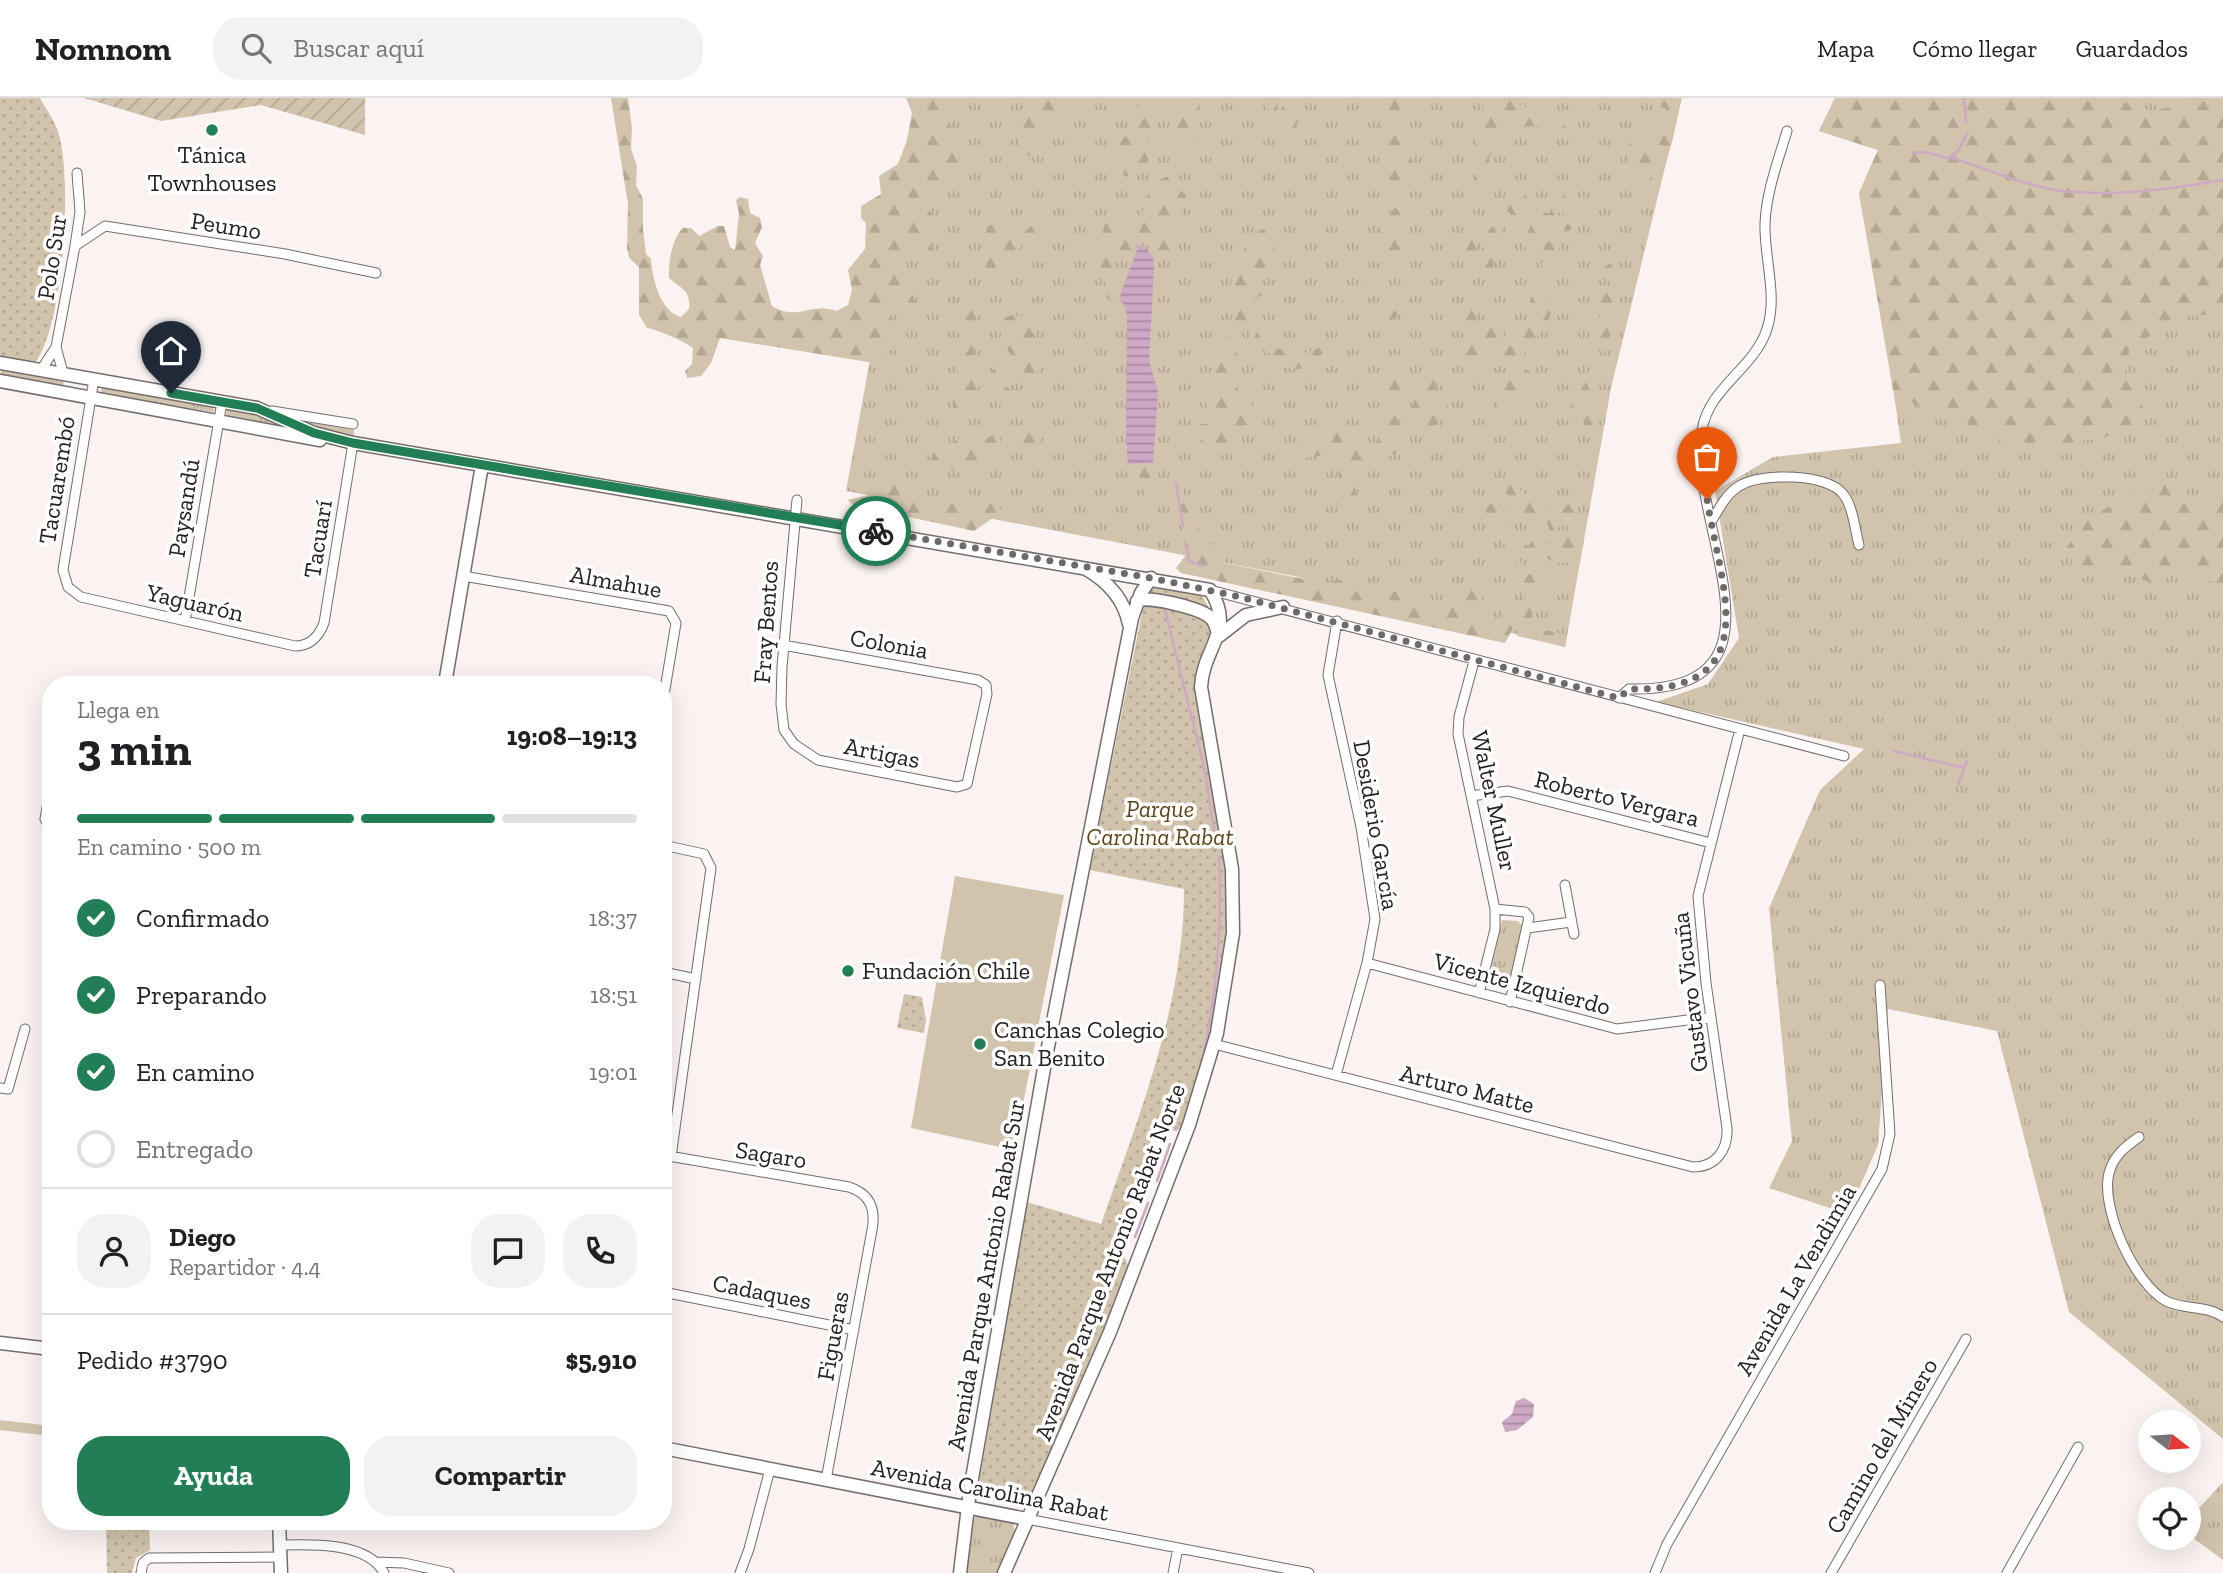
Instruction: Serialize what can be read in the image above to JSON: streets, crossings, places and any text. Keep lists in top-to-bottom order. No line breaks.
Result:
{"streets":{"street":["Peumo","Polo Sur","Tacuarembó","Paysandú","Tacuarí","Almahue","Yaguarón","Fray Bentos","Colonia","Artigas","Roberto Vergara","Walter Muller","Desiderio García","Vicente Izquierdo","Gustavo Vicuña","Arturo Matte","Sagaro","Avenida Parque Antonio Rabat Norte","Avenida Parque Antonio Rabat Sur","Avenida La Vendimia","Cadaques","Figueras","Camino del Minero","Avenida Carolina Rabat"]},"crossings":[["Peumo","Polo Sur"],["Tacuarembó","Yaguarón"],["Paysandú","Yaguarón"],["Tacuarí","Yaguarón"],["Fray Bentos","Colonia"],["Fray Bentos","Artigas"],["Colonia","Artigas"],["Roberto Vergara","Walter Muller"],["Roberto Vergara","Gustavo Vicuña"],["Walter Muller","Vicente Izquierdo"],["Desiderio García","Vicente Izquierdo"],["Desiderio García","Arturo Matte"],["Vicente Izquierdo","Gustavo Vicuña"],["Gustavo Vicuña","Arturo Matte"],["Arturo Matte","Avenida Parque Antonio Rabat Norte"],["Sagaro","Figueras"],["Avenida Parque Antonio Rabat Norte","Avenida Carolina Rabat"],["Avenida Parque Antonio Rabat Sur","Avenida Carolina Rabat"],["Cadaques","Figueras"],["Figueras","Avenida Carolina Rabat"]],"parks":["Parque Carolina Rabat"],"places":["Tánica Townhouses","Fundación Chile","Canchas Colegio San Benito"],"north":"right","page":{"header":"Nomnom","search":"Buscar aquí","nav":["Mapa","Cómo llegar","Guardados"],"heading":["3 min","Llega en","19:08–19:13"],"panel":["Diego","Repartidor · 4.4","Pedido #3790","$5,910"],"bar":"En camino · 500 m","list":[["Confirmado","18:37"],["Preparando","18:51"],["En camino","19:01"],"Entregado"],"buttons":["Ayuda","Compartir"]}}
